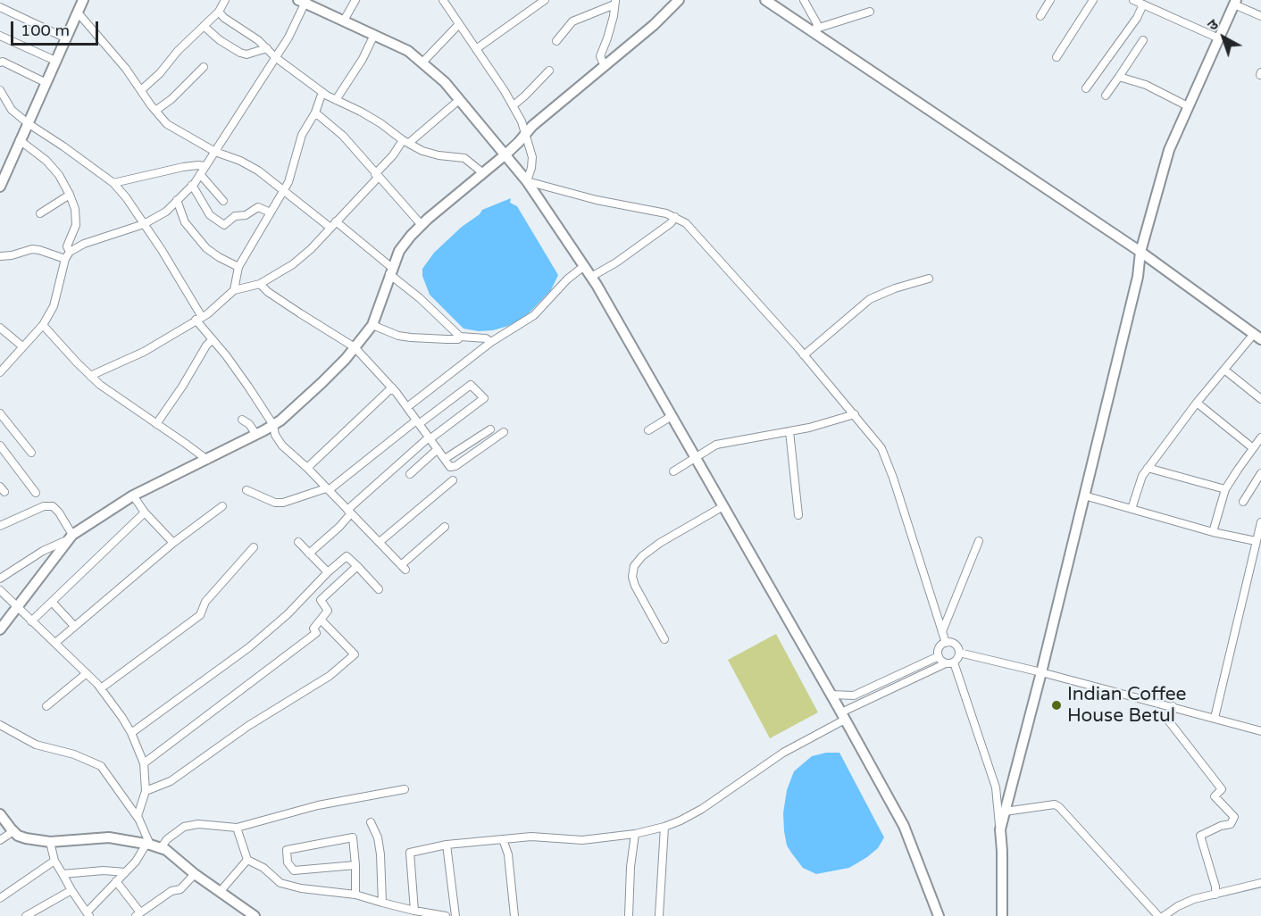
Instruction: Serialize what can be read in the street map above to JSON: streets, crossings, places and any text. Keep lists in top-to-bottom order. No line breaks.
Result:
{"places":["Indian Coffee House Betul"],"scale_bar":"100 m","north":"top left"}
